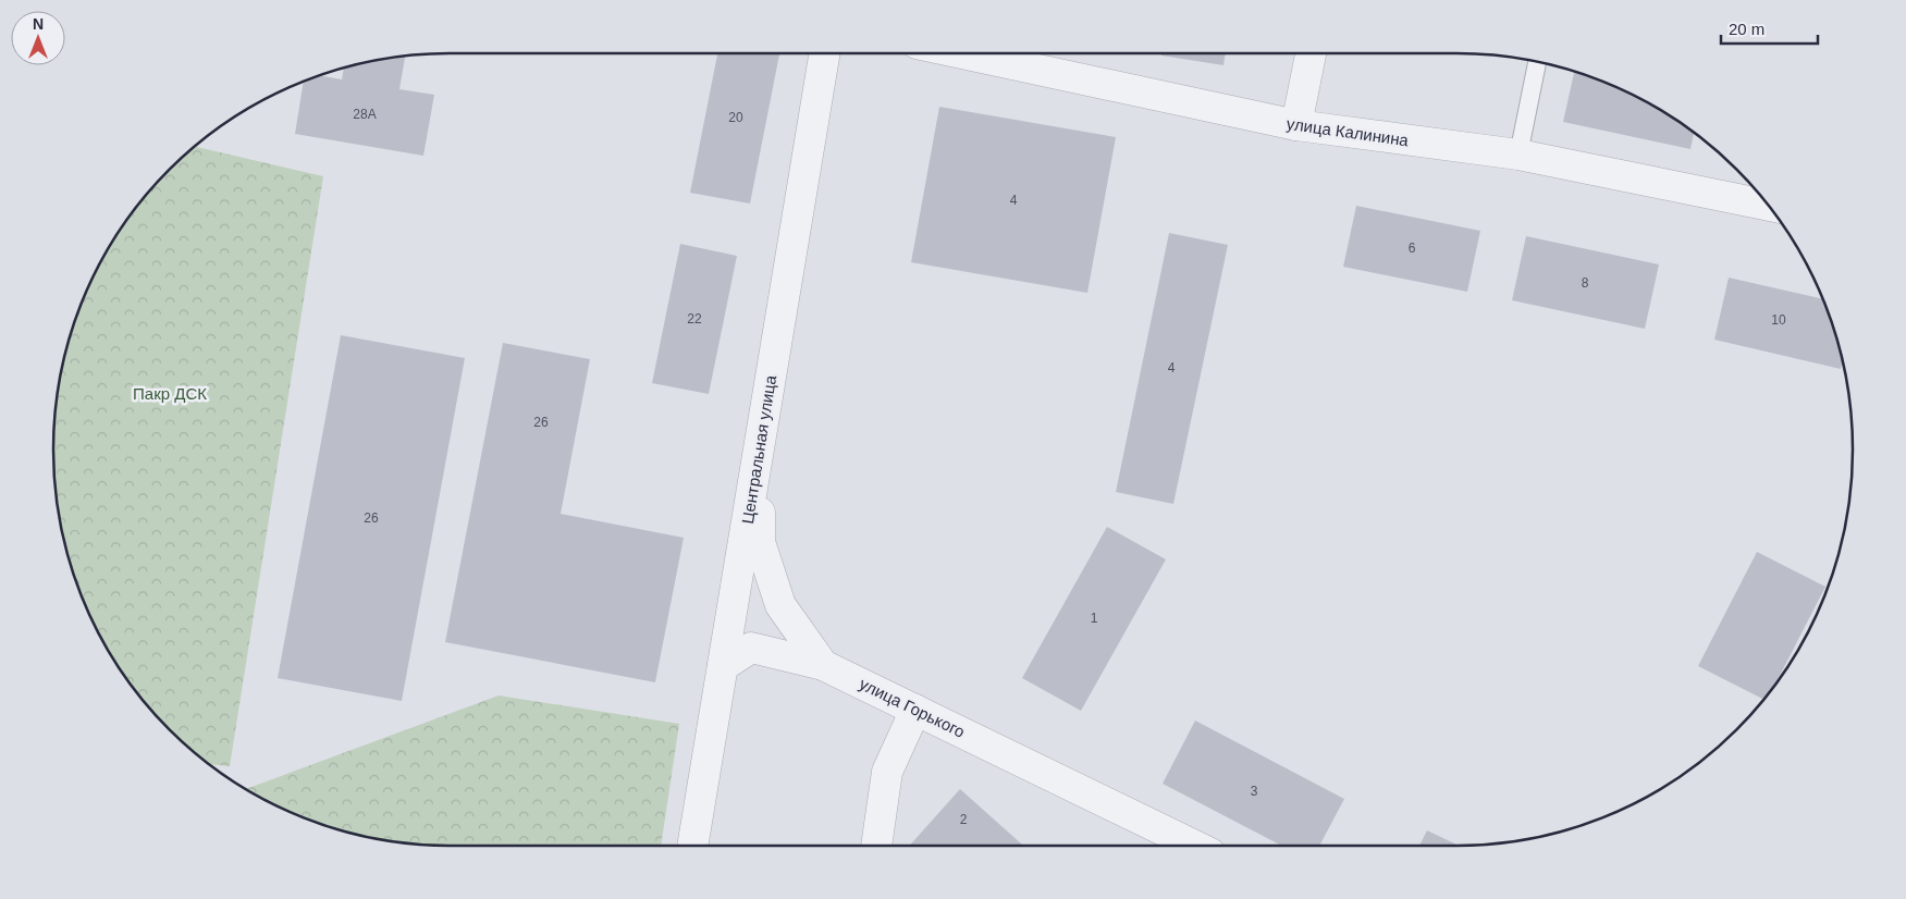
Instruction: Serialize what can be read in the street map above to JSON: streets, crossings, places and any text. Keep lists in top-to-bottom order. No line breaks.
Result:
{"streets":{"street":["улица Калинина","Центральная улица","улица Горького"]},"crossings":[["Центральная улица","улица Горького"]],"parks":["Пакр ДСК"],"house_numbers":["28А","20","4","6","8","22","10","4","26","26","1","3","2"],"scale_bar":"20 m","north":"top"}
